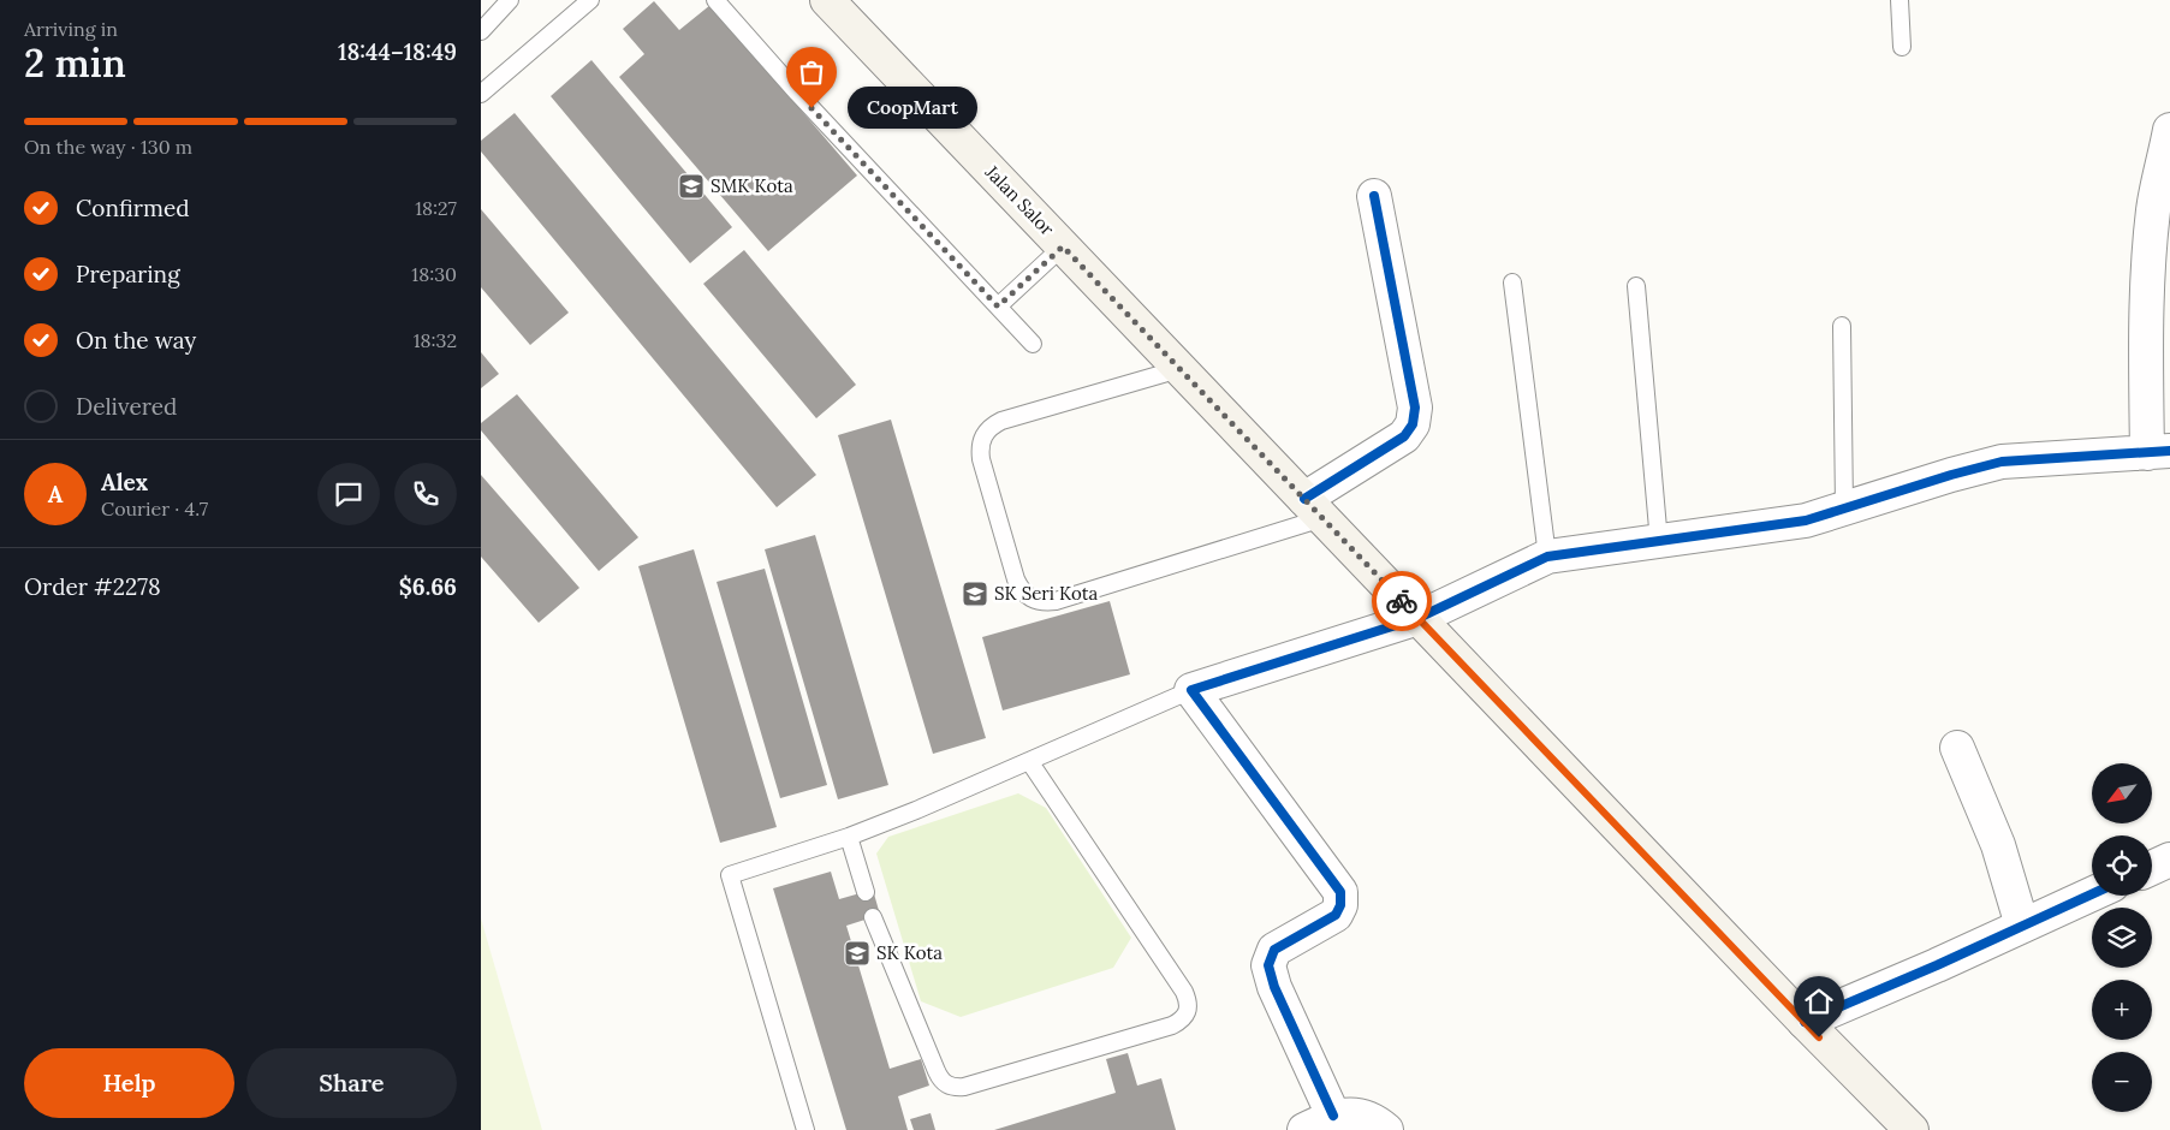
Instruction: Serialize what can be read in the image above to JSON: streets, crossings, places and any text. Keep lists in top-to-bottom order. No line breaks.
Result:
{"streets":{"main road":["Jalan Salor"]},"places":{"other":["CoopMart"],"school or university":["SMK Kota","SK Seri Kota","SK Kota"]},"north":"bottom left","page":{"heading":["2 min","Arriving in","18:44–18:49"],"panel":["Alex","Courier · 4.7","Order #2278","$6.66"],"bubble":"CoopMart","bar":"On the way · 130 m","list":[["Confirmed","18:27"],["Preparing","18:30"],["On the way","18:32"],"Delivered"],"round":"A","map_buttons":["+","−"],"buttons":["Help","Share"]}}
